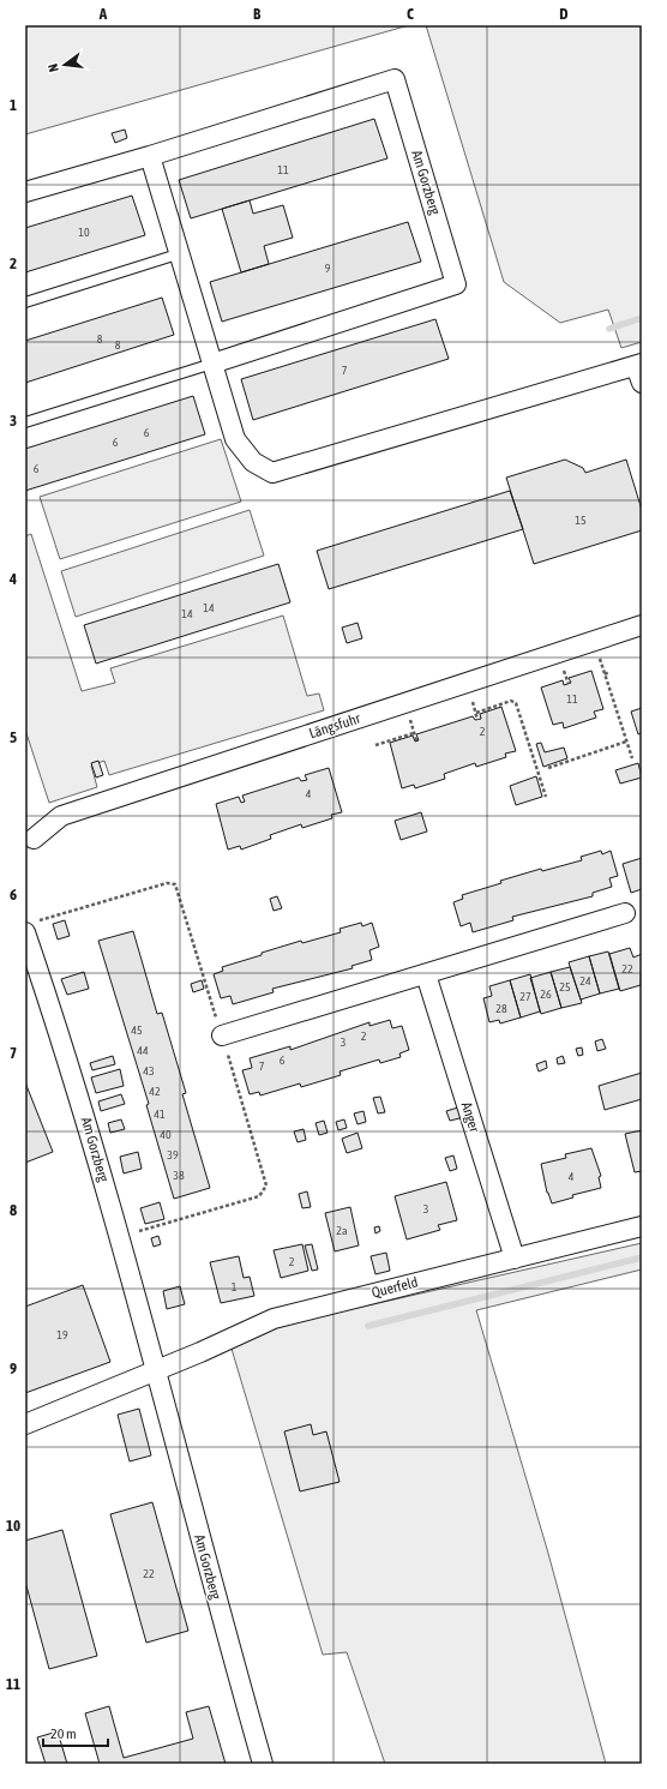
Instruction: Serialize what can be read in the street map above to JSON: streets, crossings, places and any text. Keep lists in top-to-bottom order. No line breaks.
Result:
{"streets":{"street":["Am Gorzberg","Längsfuhr","Anger","Querfeld"]},"crossings":[["Am Gorzberg","Querfeld"],["Anger","Querfeld"]],"house_numbers":["11","10","9","8","8","7","6","6","6","15","14","14","11","2","4","22","24","25","26","27","28","45","2","3","44","6","7","43","42","41","40","39","38","4","3","2a","2","1","19","22"],"scale_bar":"20 m","north":"left","grid":{"columns":["A","B","C","D"],"rows":["1","2","3","4","5","6","7","8","9","10","11"]}}
